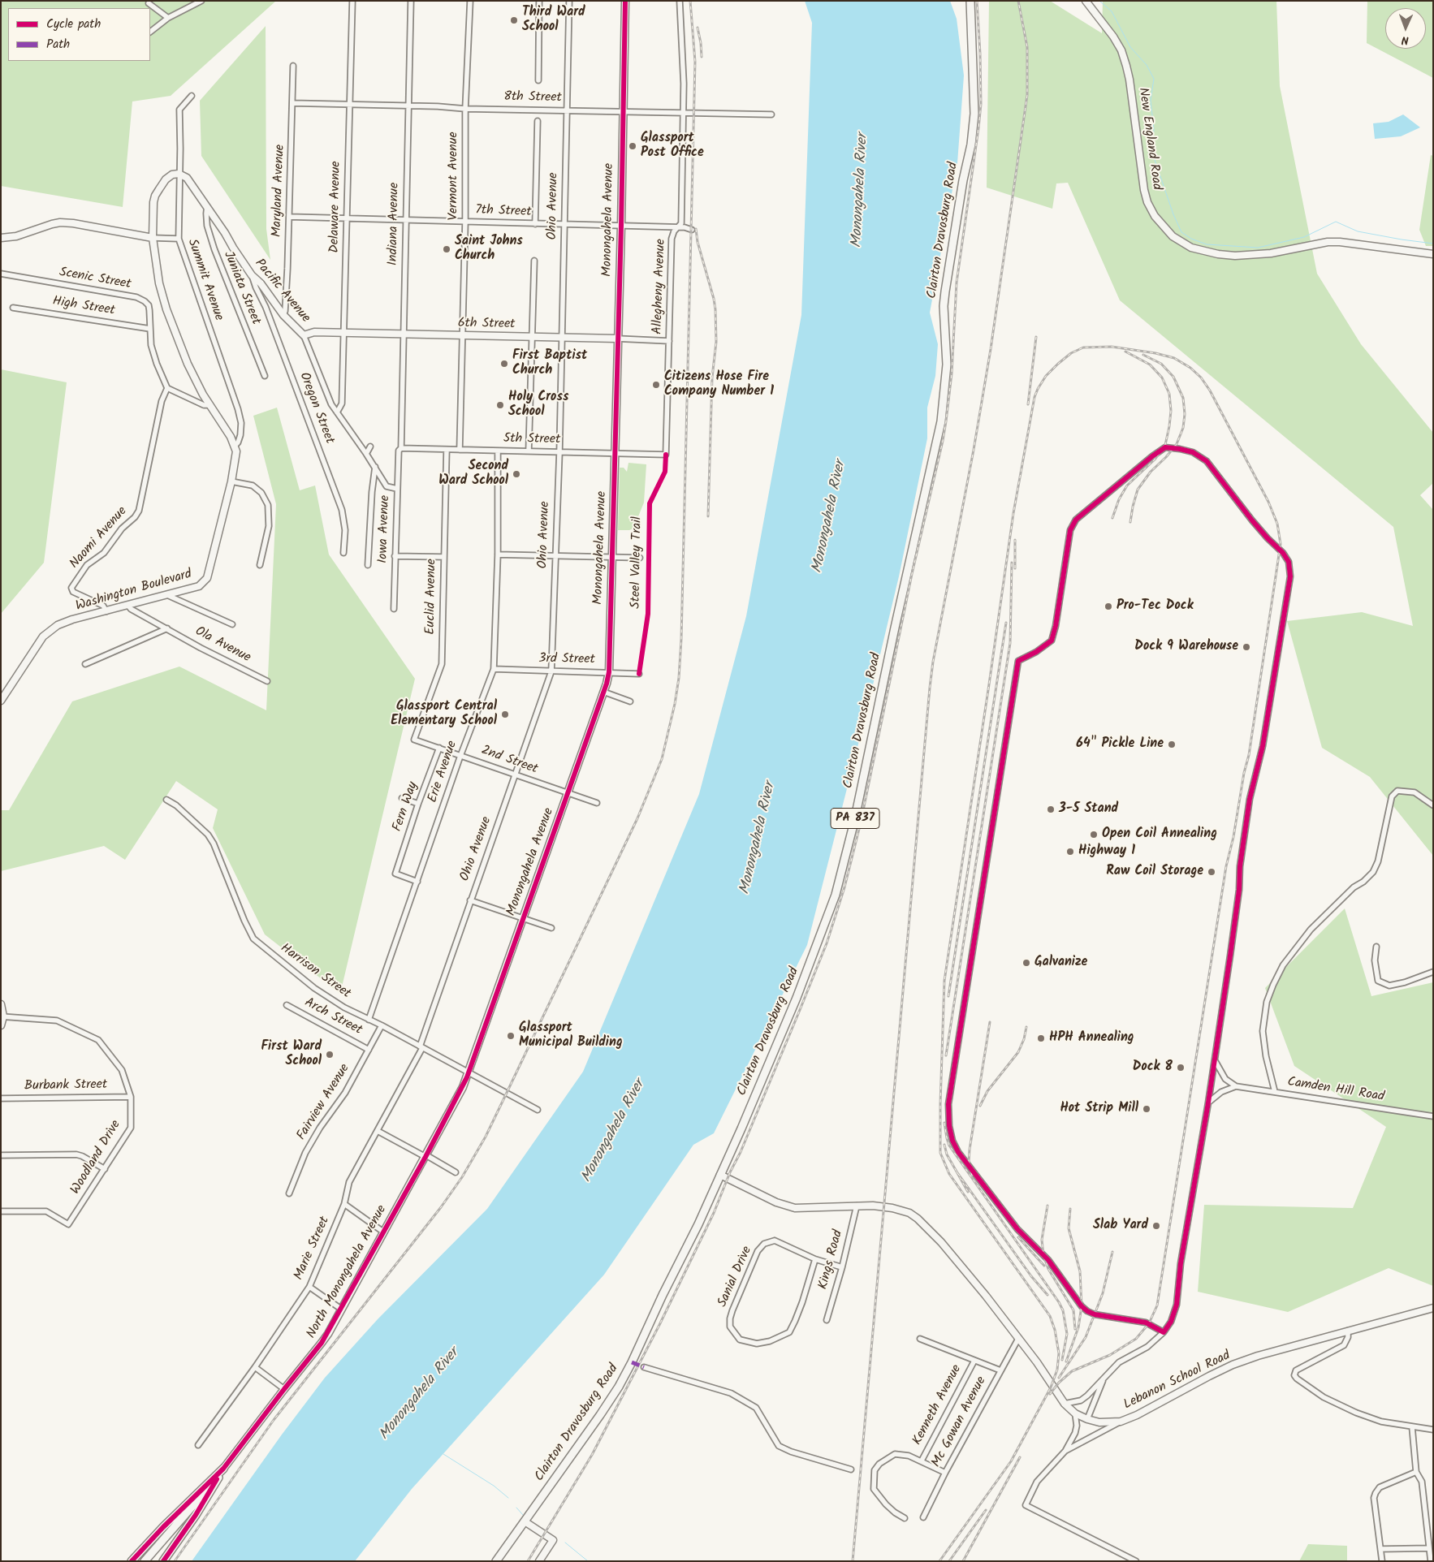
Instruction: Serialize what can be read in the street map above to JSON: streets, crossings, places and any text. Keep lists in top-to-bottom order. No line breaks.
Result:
{"streets":{"main road":["Clairton Dravosburg Road","PA 837"],"street":["8th Street","New England Road","Vermont Avenue","Maryland Avenue","Ohio Avenue","Delaware Avenue","7th Street","Monongahela Avenue","Indiana Avenue","Scenic Street","Summit Avenue","Allegheny Avenue","Juniata Street","Pacific Avenue","High Street","6th Street","Oregon Street","5th Street","Iowa Avenue","Naomi Avenue","Washington Boulevard","Euclid Avenue","Ola Avenue","3rd Street","2nd Street","Erie Avenue","Fern Way","Harrison Street","Arch Street","Burbank Street","Camden Hill Road","Fairview Avenue","Woodland Drive","Marie Street","Kings Road","North Monongahela Avenue","Sanial Drive","Lebanon School Road","Kenneth Avenue","Mc Gowan Avenue"],"cycle path":["Steel Valley Trail"]},"crossings":[["8th Street","Vermont Avenue"],["8th Street","Maryland Avenue"],["8th Street","Ohio Avenue"],["8th Street","Delaware Avenue"],["8th Street","Monongahela Avenue"],["8th Street","Indiana Avenue"],["8th Street","Allegheny Avenue"],["Vermont Avenue","7th Street"],["Vermont Avenue","6th Street"],["Vermont Avenue","5th Street"],["Maryland Avenue","7th Street"],["Maryland Avenue","Pacific Avenue"],["Ohio Avenue","7th Street"],["Ohio Avenue","6th Street"],["Ohio Avenue","5th Street"],["Ohio Avenue","3rd Street"],["Ohio Avenue","2nd Street"],["Ohio Avenue","Harrison Street"],["Ohio Avenue","Marie Street"],["Delaware Avenue","7th Street"],["Delaware Avenue","Pacific Avenue"],["Delaware Avenue","6th Street"],["7th Street","Monongahela Avenue"],["7th Street","Indiana Avenue"],["7th Street","Allegheny Avenue"],["Monongahela Avenue","6th Street"],["Monongahela Avenue","5th Street"],["Monongahela Avenue","3rd Street"],["Monongahela Avenue","2nd Street"],["Monongahela Avenue","Harrison Street"],["Monongahela Avenue","North Monongahela Avenue"],["Indiana Avenue","6th Street"],["Indiana Avenue","5th Street"],["Indiana Avenue","Iowa Avenue"],["Clairton Dravosburg Road","Lebanon School Road"],["Scenic Street","High Street"],["Scenic Street","Naomi Avenue"],["Summit Avenue","Pacific Avenue"],["Summit Avenue","Washington Boulevard"],["Allegheny Avenue","6th Street"],["Allegheny Avenue","5th Street"],["Juniata Street","Pacific Avenue"],["Pacific Avenue","6th Street"],["Pacific Avenue","Oregon Street"],["Pacific Avenue","Iowa Avenue"],["5th Street","Iowa Avenue"],["5th Street","Euclid Avenue"],["5th Street","Erie Avenue"],["Naomi Avenue","Washington Boulevard"],["Washington Boulevard","Ola Avenue"],["Euclid Avenue","2nd Street"],["3rd Street","Erie Avenue"],["2nd Street","Erie Avenue"],["2nd Street","Fern Way"],["Erie Avenue","Fern Way"],["Erie Avenue","Harrison Street"],["Harrison Street","Fairview Avenue"],["Harrison Street","Marie Street"],["Harrison Street","North Monongahela Avenue"],["Arch Street","Fairview Avenue"],["Burbank Street","Woodland Drive"],["Kings Road","Sanial Drive"],["Kings Road","Lebanon School Road"],["Lebanon School Road","Mc Gowan Avenue"]],"water":["Monongahela River"],"places":["Third Ward School","Glassport Post Office","Saint Johns Church","First Baptist Church","Citizens Hose Fire Company Number 1","Holy Cross School","Second Ward School","Pro-Tec Dock","Dock 9 Warehouse","Glassport Central Elementary School","64\" Pickle Line","3-5 Stand","Open Coil Annealing","Highway 1","Raw Coil Storage","Galvanize","Glassport Municipal Building","HPH Annealing","First Ward School","Dock 8","Hot Strip Mill","Slab Yard"],"legend":["Cycle path","Path"],"north":"bottom"}
